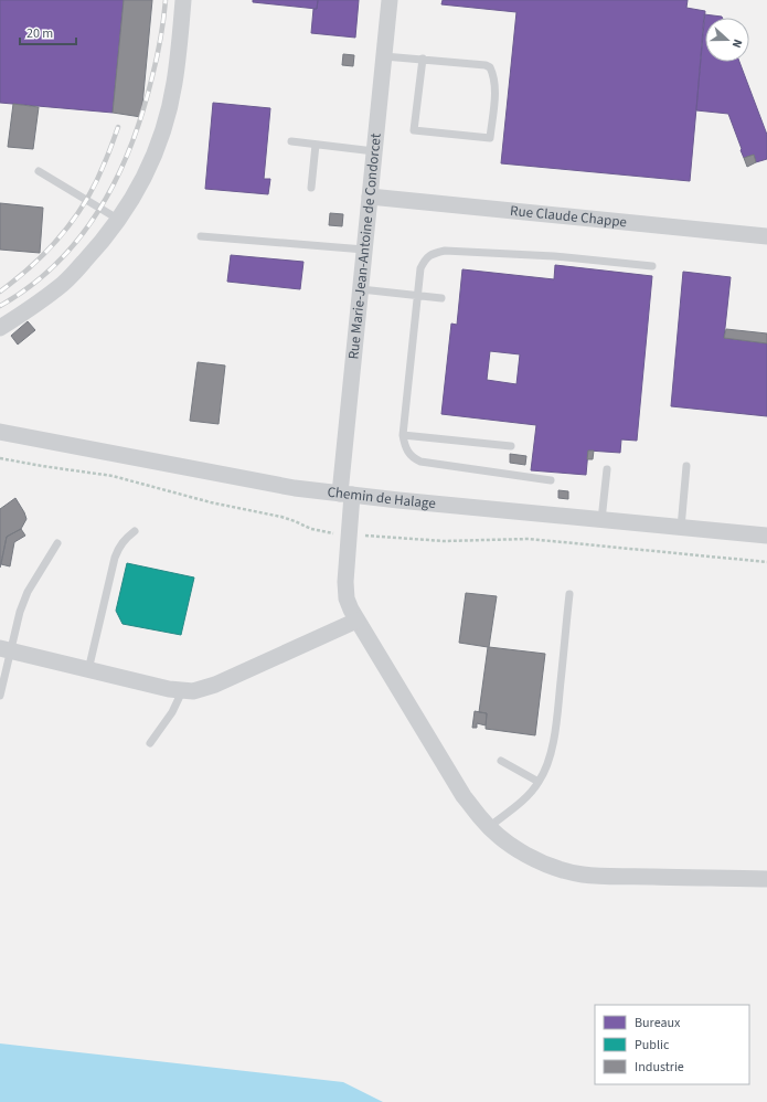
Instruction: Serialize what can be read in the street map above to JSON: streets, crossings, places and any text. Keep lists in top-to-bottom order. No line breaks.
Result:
{"streets":{"street":["Rue Claude Chappe","Rue Marie-Jean-Antoine de Condorcet","Chemin de Halage"]},"crossings":[["Rue Claude Chappe","Rue Marie-Jean-Antoine de Condorcet"],["Rue Marie-Jean-Antoine de Condorcet","Chemin de Halage"]],"legend":["Bureaux","Public","Industrie"],"scale_bar":"20 m","north":"right"}
